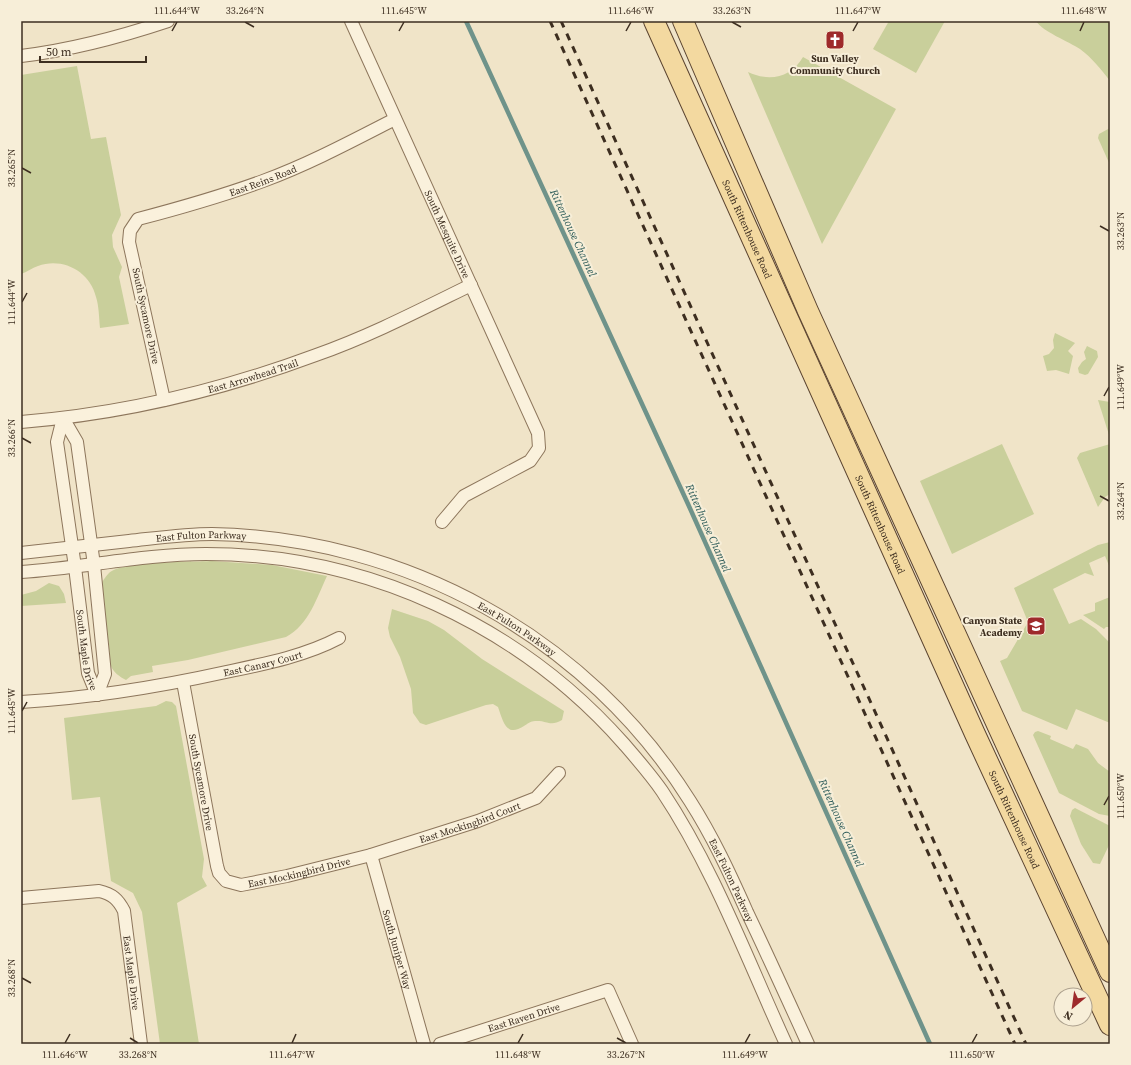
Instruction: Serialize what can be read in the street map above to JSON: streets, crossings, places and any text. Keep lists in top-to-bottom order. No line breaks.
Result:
{"streets":{"main road":["South Rittenhouse Road"],"street":["East Reins Road","South Mesquite Drive","South Sycamore Drive","East Arrowhead Trail","East Fulton Parkway","South Maple Drive","East Canary Court","East Mockingbird Court","East Mockingbird Drive","South Juniper Way","East Maple Drive","East Raven Drive"]},"crossings":[["East Reins Road","South Mesquite Drive"],["East Reins Road","South Sycamore Drive"],["South Mesquite Drive","East Arrowhead Trail"],["South Sycamore Drive","East Arrowhead Trail"],["South Sycamore Drive","East Canary Court"],["South Sycamore Drive","East Mockingbird Drive"],["East Arrowhead Trail","South Maple Drive"],["East Fulton Parkway","South Maple Drive"],["South Maple Drive","East Canary Court"],["East Mockingbird Court","East Mockingbird Drive"],["East Mockingbird Court","South Juniper Way"],["East Mockingbird Drive","South Juniper Way"]],"water":["Rittenhouse Channel"],"places":{"church":["Sun Valley Community Church"],"school or university":["Canyon State Academy"]},"scale_bar":"50 m","north":"bottom left","coordinates":["111.644°W","33.264°N","111.645°W","111.646°W","33.263°N","111.647°W","111.648°W","33.265°N","111.649°W","33.266°N","111.650°W","33.268°N","33.267°N"]}
